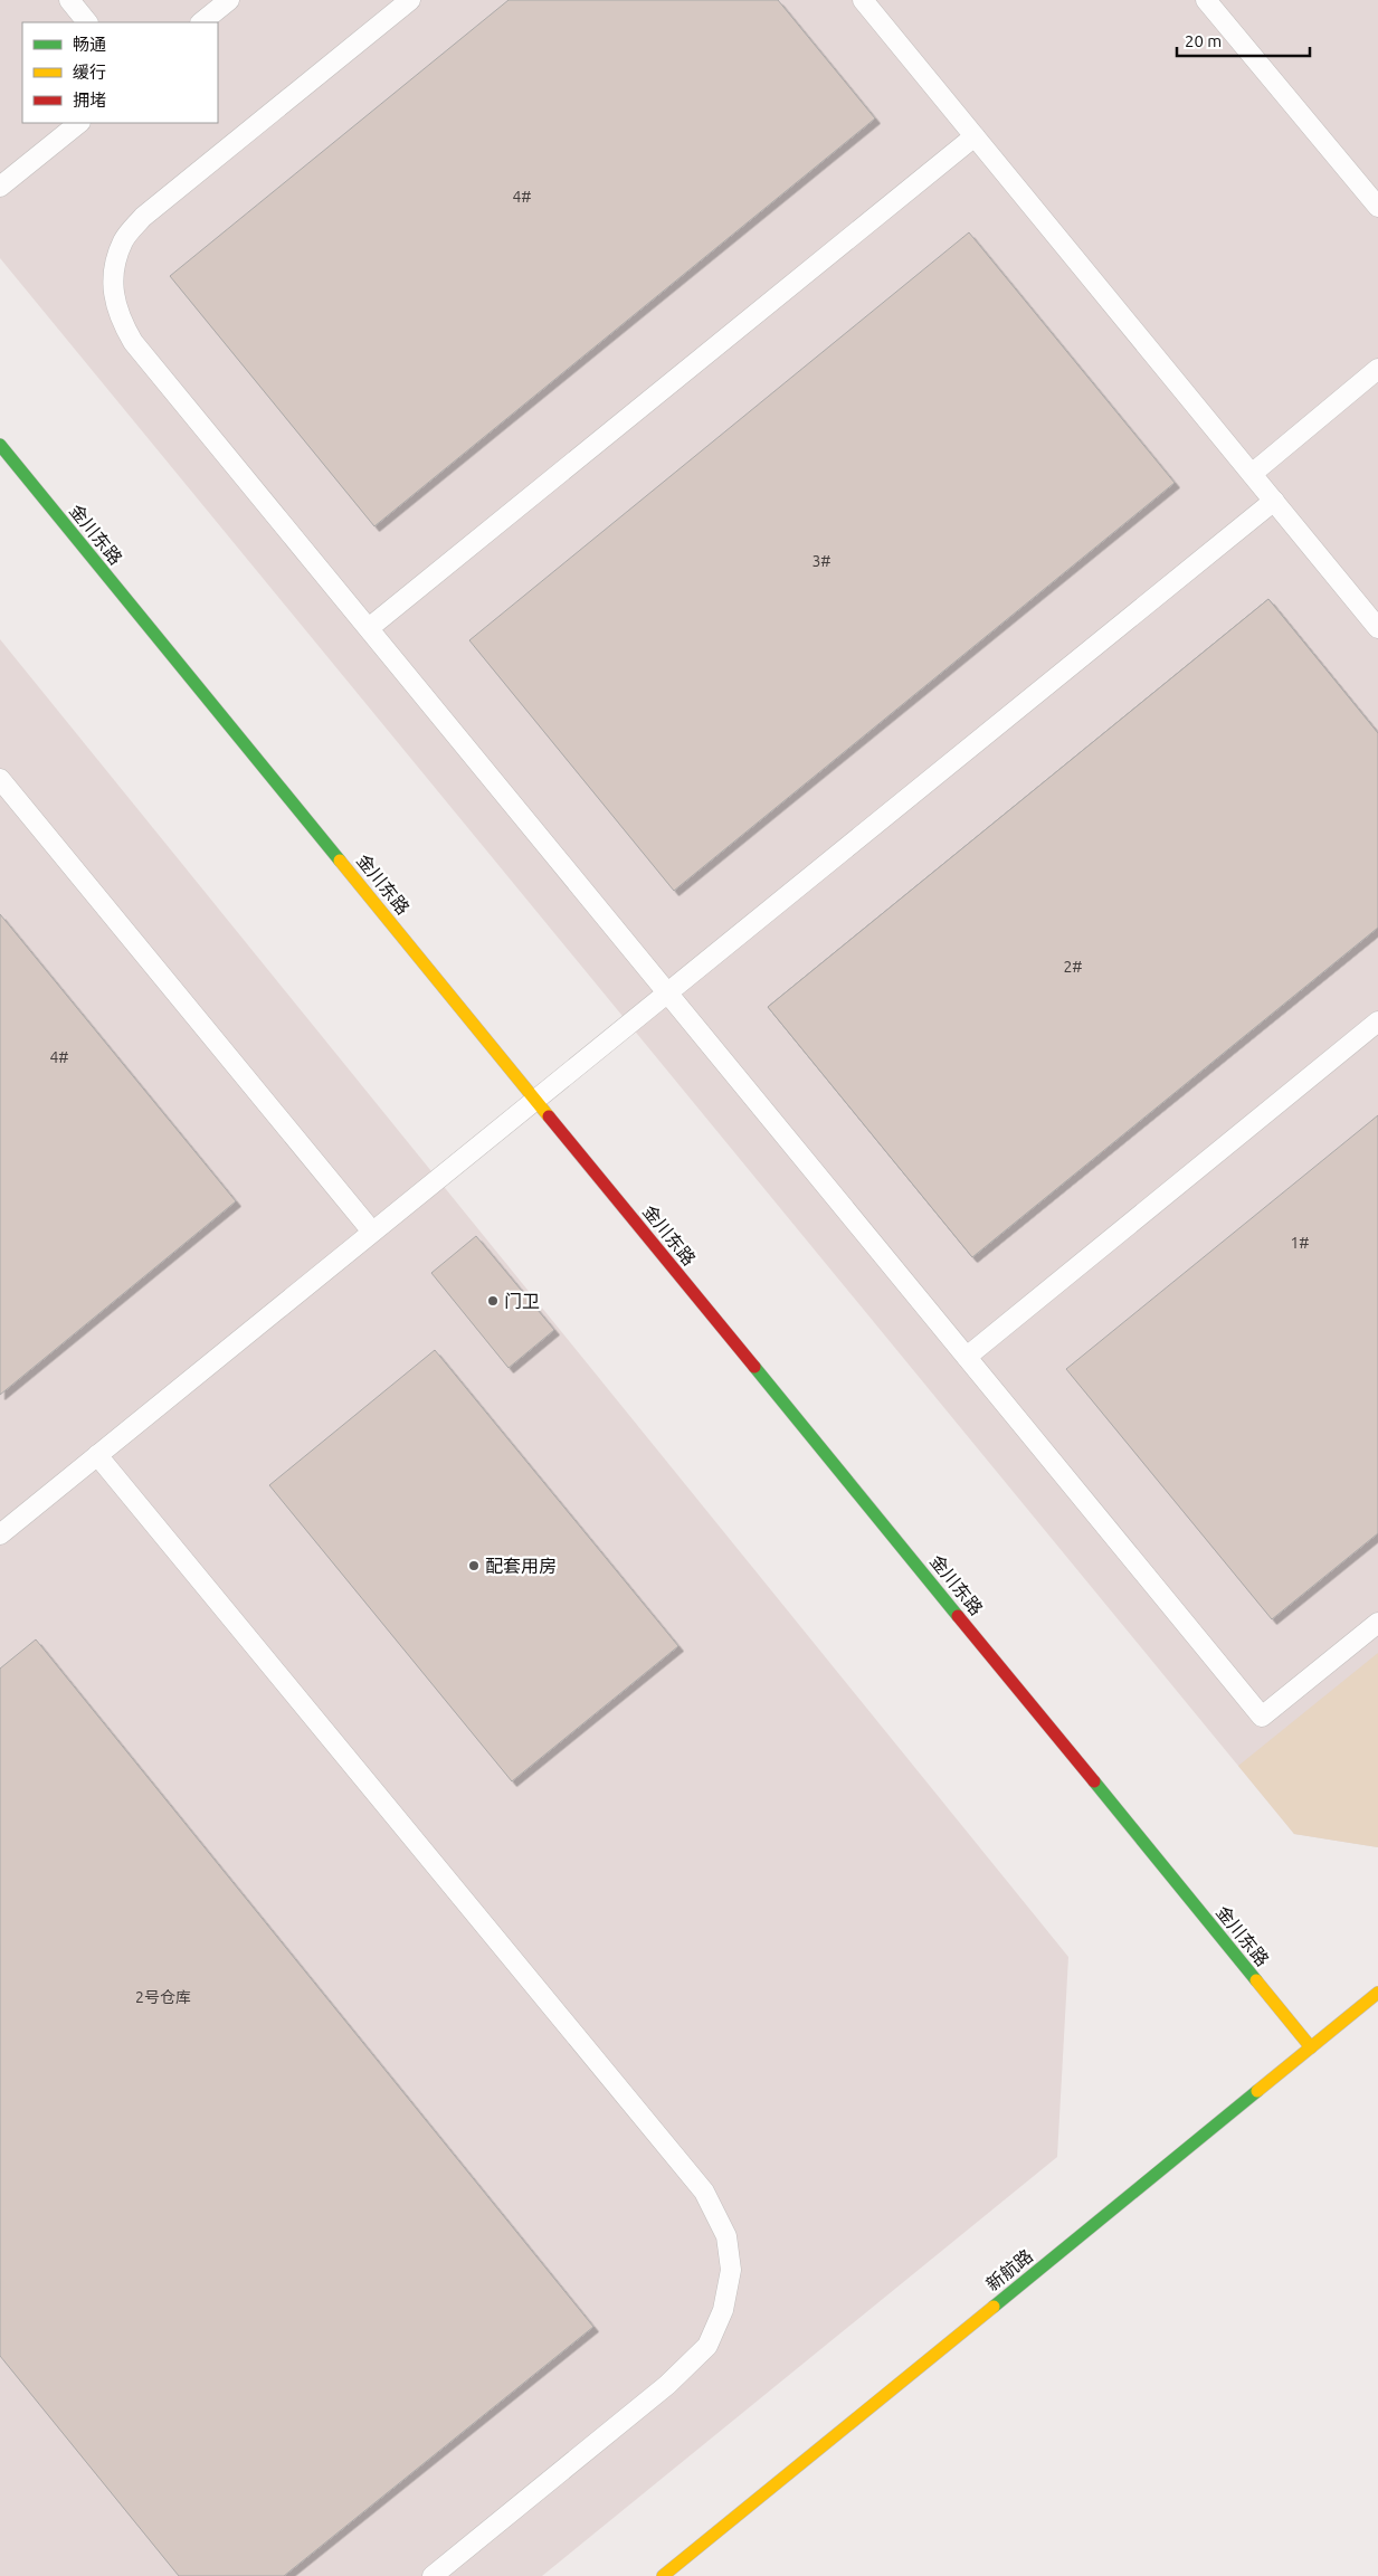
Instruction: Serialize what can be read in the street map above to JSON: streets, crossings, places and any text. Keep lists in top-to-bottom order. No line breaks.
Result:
{"streets":{"street":["金川东路","新航路"]},"crossings":[["金川东路","新航路"]],"places":["门卫","配套用房"],"house_numbers":["4#","3#","2#","4#","1#","2号仓库"],"legend":["畅通","缓行","拥堵"],"scale_bar":"20 m"}
